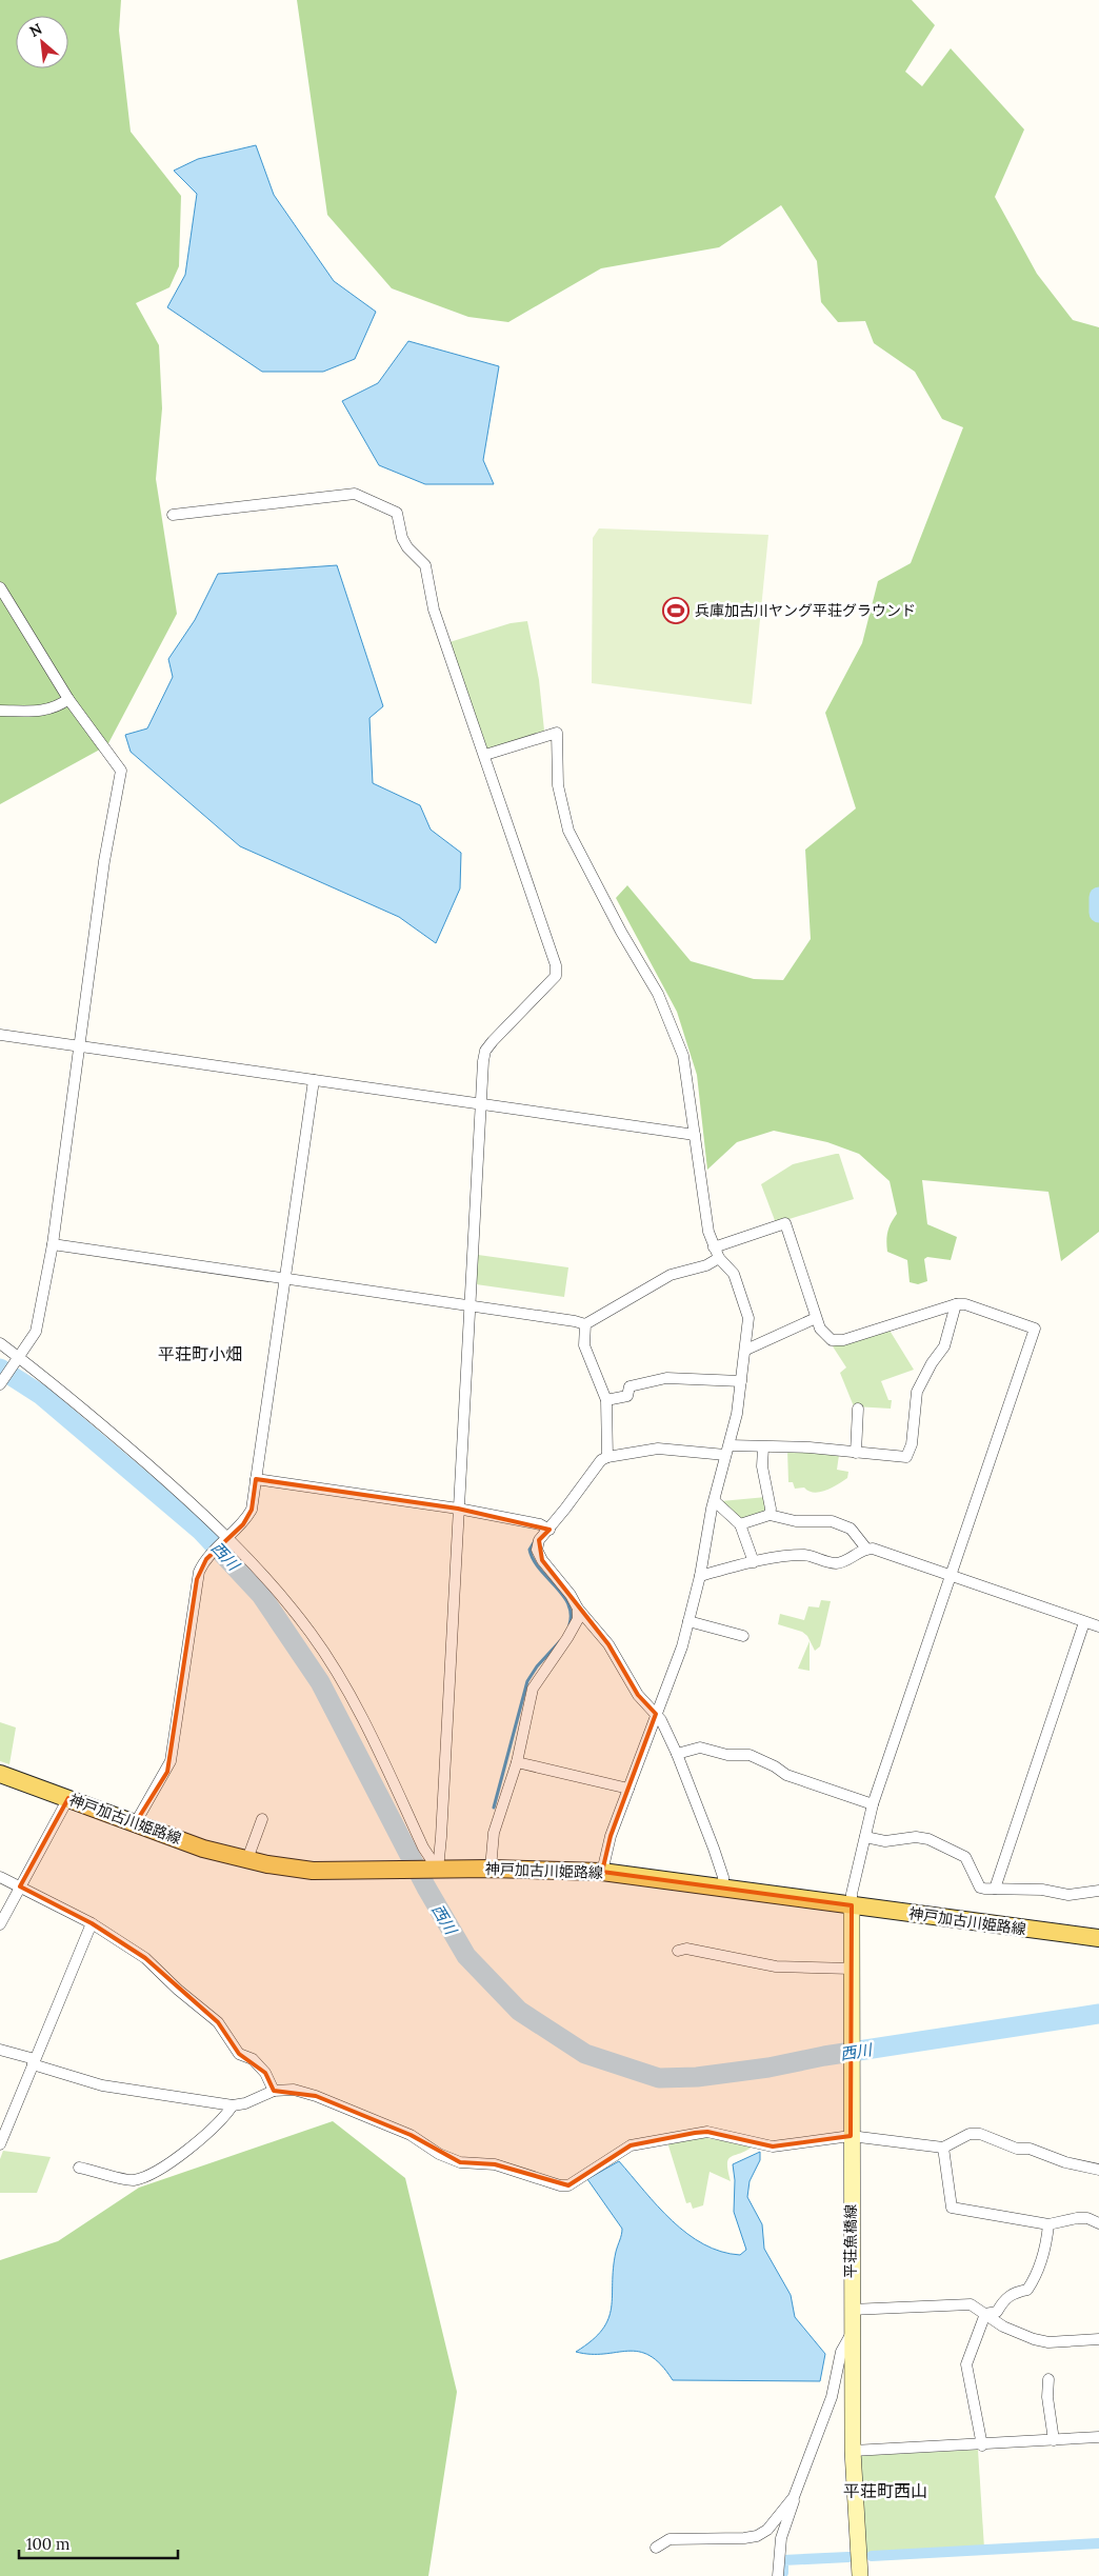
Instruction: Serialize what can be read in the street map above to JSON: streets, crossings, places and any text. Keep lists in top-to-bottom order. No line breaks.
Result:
{"streets":{"main road":["神戸加古川姫路線","平荘魚橋線"]},"crossings":[["神戸加古川姫路線","平荘魚橋線"]],"districts":["平荘町小畑","平荘町西山"],"water":["西川"],"places":{"sports":["兵庫加古川ヤング平荘グラウンド"]},"scale_bar":"100 m","north":"top left"}
